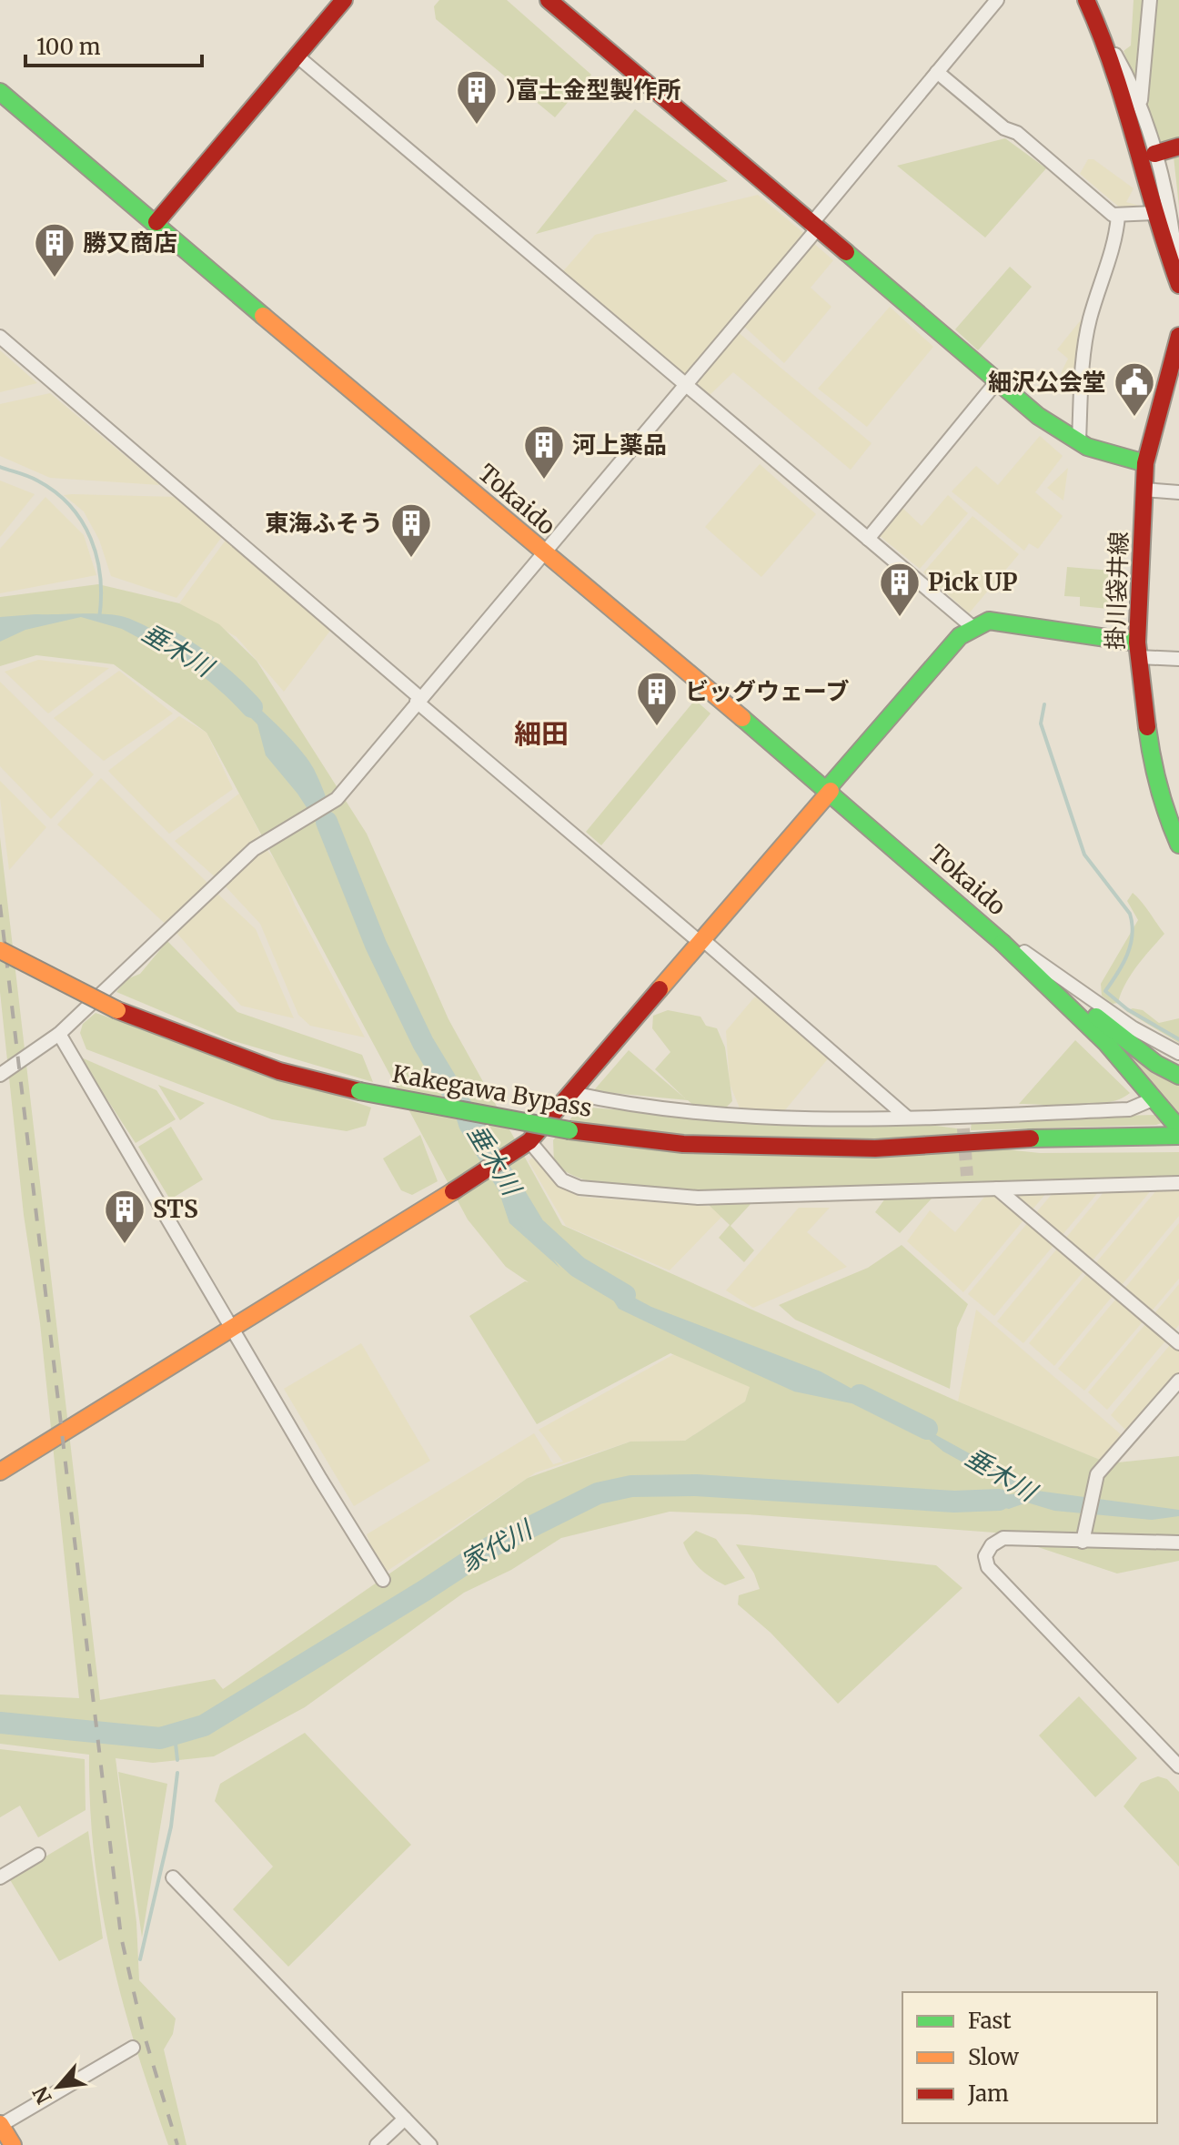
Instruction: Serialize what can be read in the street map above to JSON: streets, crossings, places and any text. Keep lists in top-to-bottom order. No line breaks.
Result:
{"streets":{"main road":["Tokaido","掛川袋井線","Kakegawa Bypass"]},"districts":["細田"],"water":["垂木川","家代川"],"places":{"building":[")富士金型製作所","勝又商店","河上薬品","東海ふそう","Pick UP","ビッグウェーブ","STS"],"public building":["細沢公会堂"]},"legend":["Fast","Slow","Jam"],"scale_bar":"100 m","north":"bottom left"}
